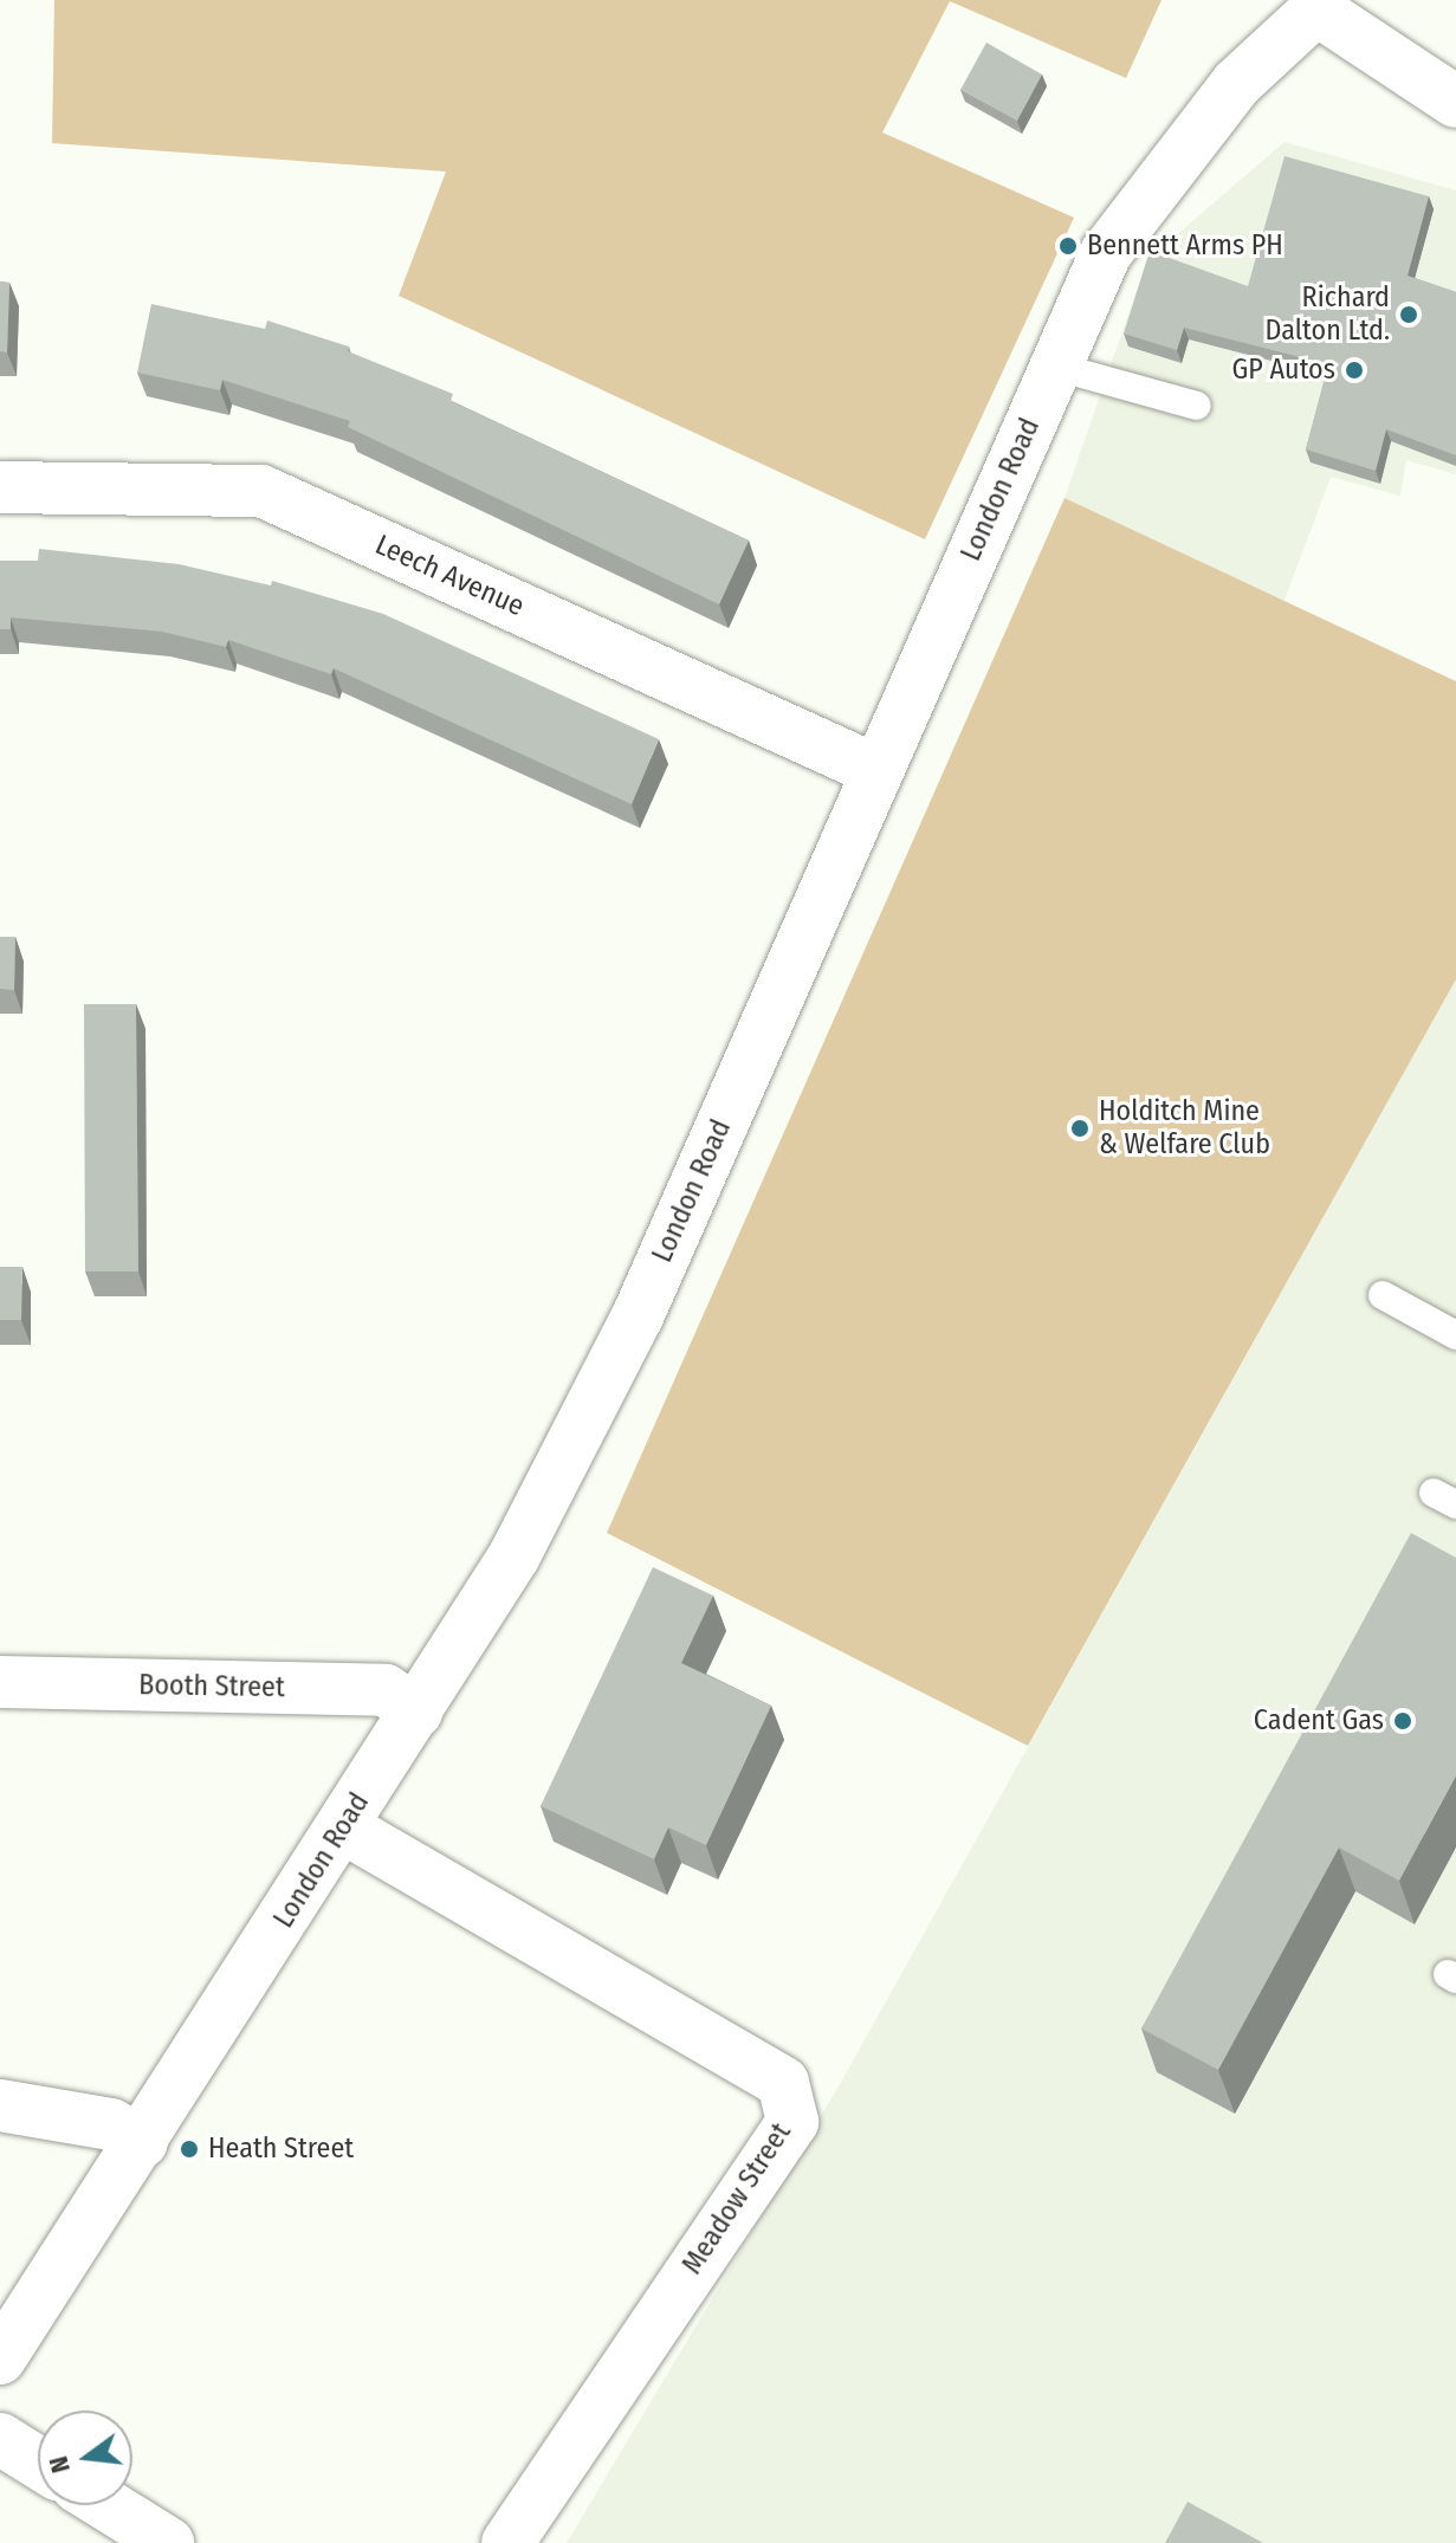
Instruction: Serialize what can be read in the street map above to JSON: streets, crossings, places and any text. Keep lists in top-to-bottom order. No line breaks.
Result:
{"streets":{"street":["London Road","Leech Avenue","Booth Street","Meadow Street"]},"crossings":[["London Road","Leech Avenue"],["London Road","Booth Street"],["London Road","Meadow Street"]],"places":["Bennett Arms PH","Richard Dalton Ltd.","GP Autos","Holditch Mine & Welfare Club","Cadent Gas","Heath Street"],"north":"left"}
